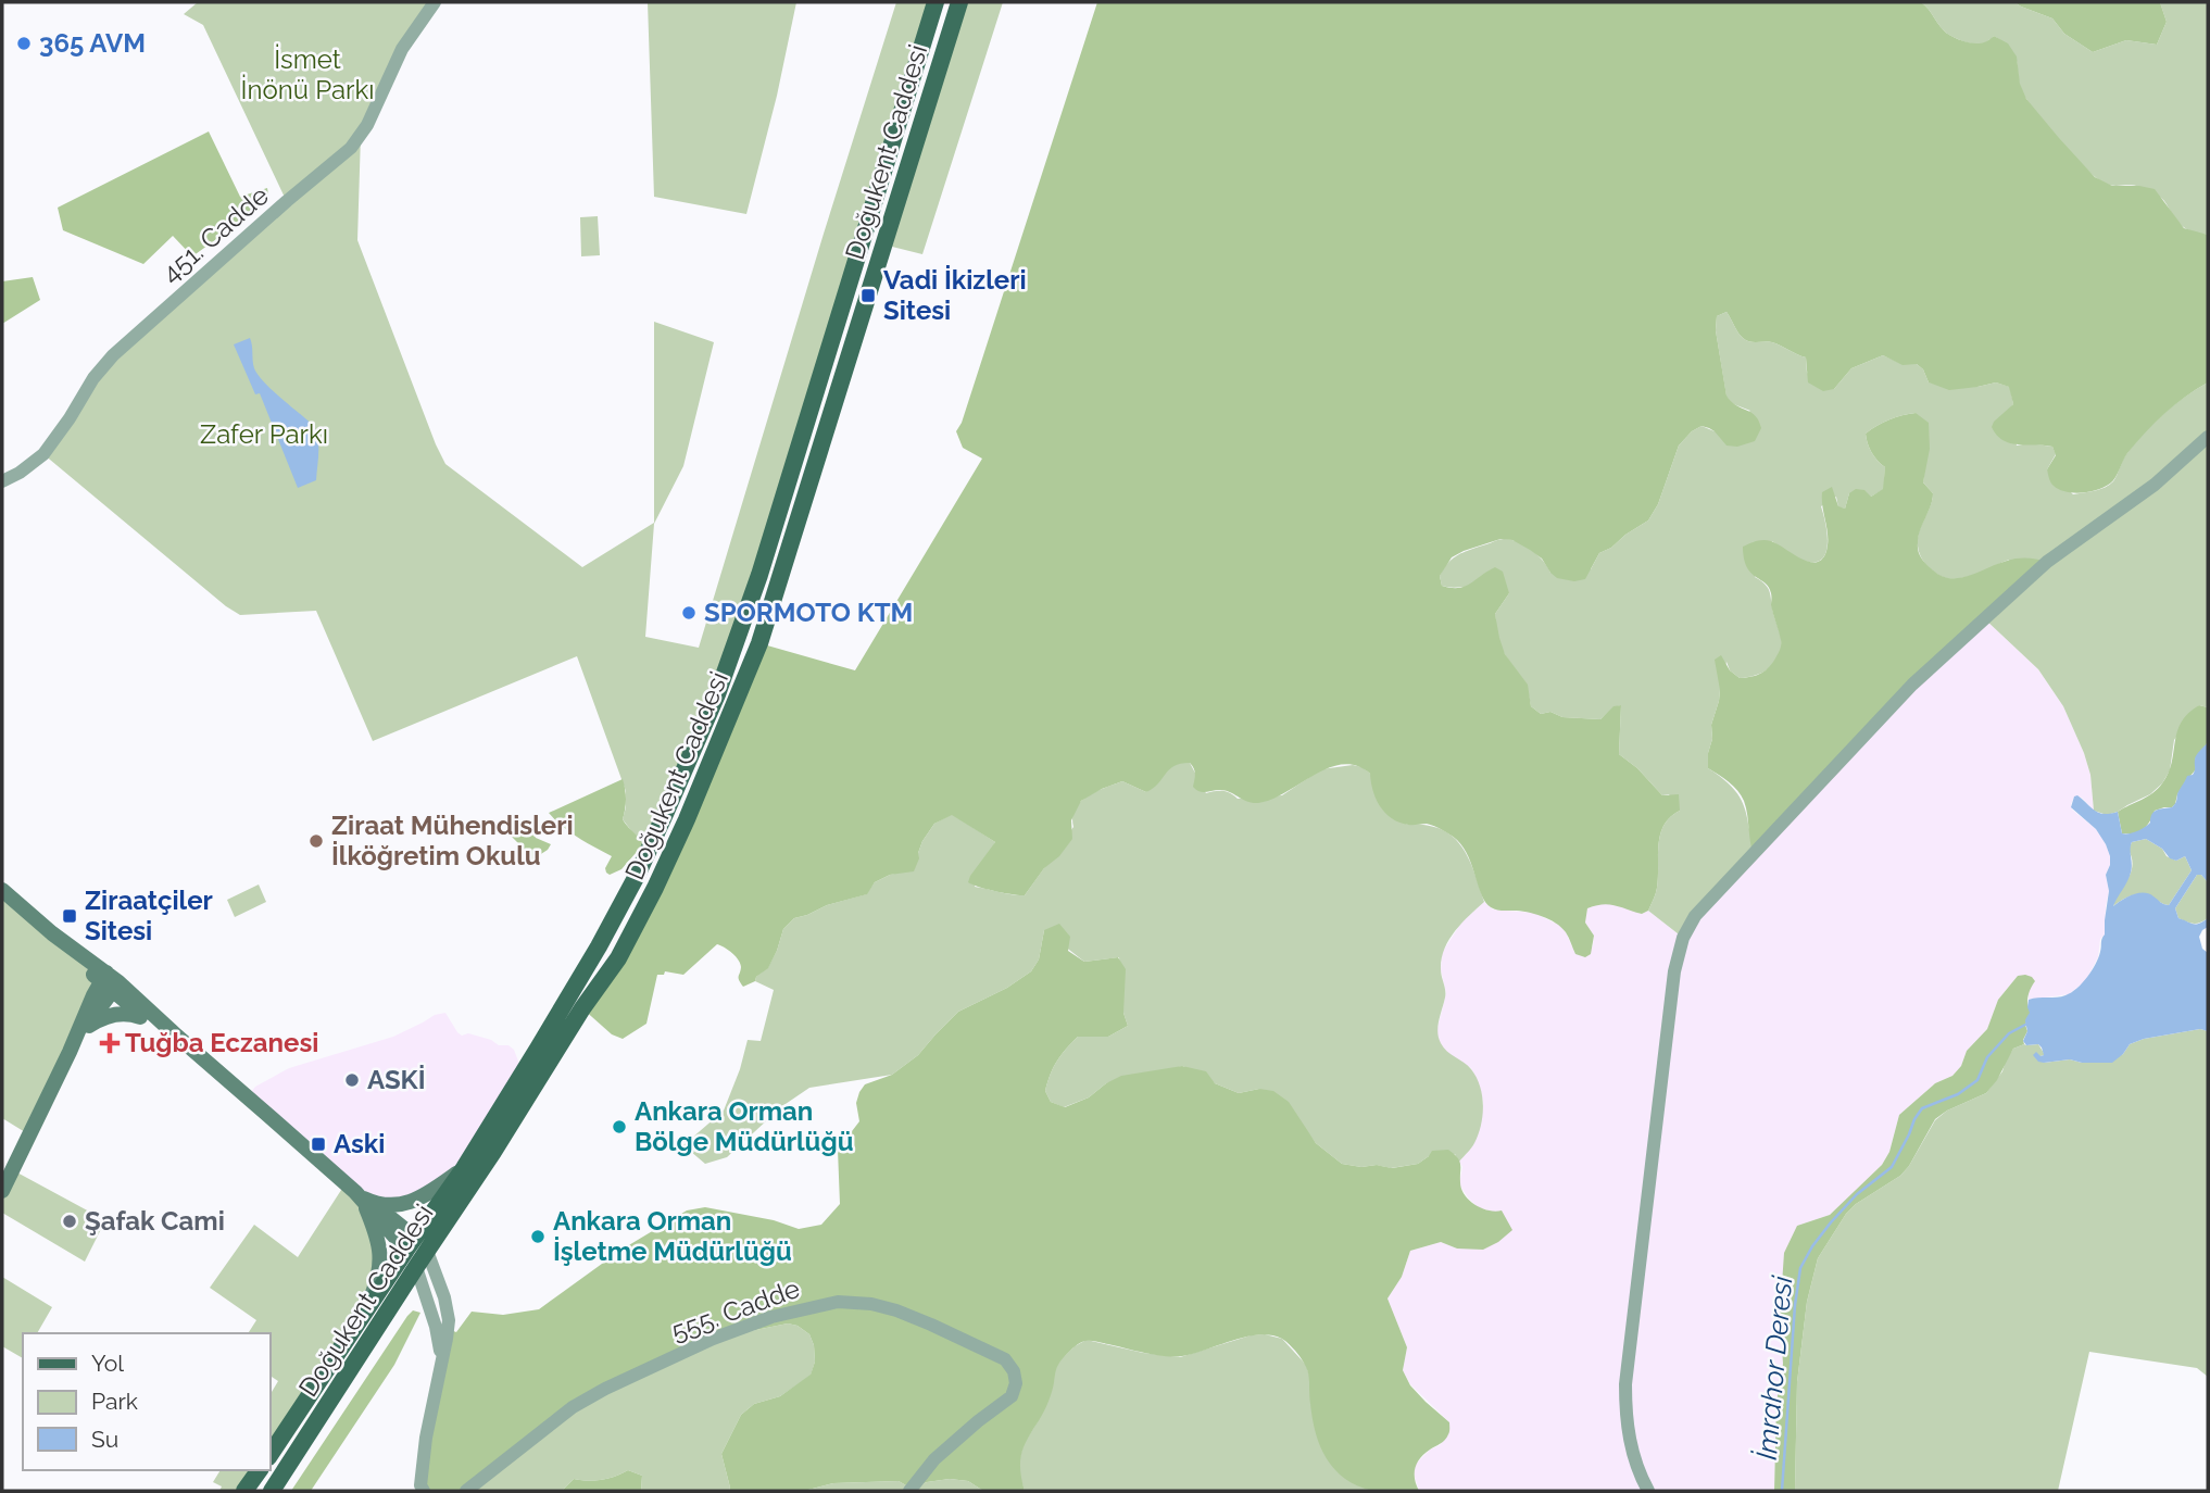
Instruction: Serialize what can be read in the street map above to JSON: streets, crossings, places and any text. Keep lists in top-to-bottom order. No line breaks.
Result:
{"streets":{"main road":["Doğukent Caddesi"],"street":["451. Cadde","555. Cadde"]},"water":["İmrahor Deresi"],"parks":["İsmet İnönü Parkı","Zafer Parkı"],"places":{"other":["365 AVM","SPORMOTO KTM","Ziraat Mühendisleri İlköğretim Okulu","ASKİ","Ankara Orman Bölge Müdürlüğü","Şafak Cami","Ankara Orman İşletme Müdürlüğü"],"transit":["Vadi İkizleri Sitesi","Ziraatçiler Sitesi","Aski"],"health":["Tuğba Eczanesi"]},"legend":["Yol","Park","Su"]}
